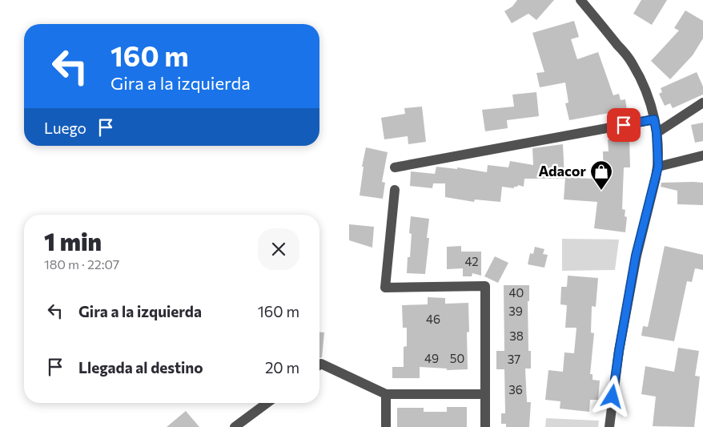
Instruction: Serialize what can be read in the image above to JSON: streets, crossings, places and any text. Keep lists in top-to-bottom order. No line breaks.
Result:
{"places":{"shop":["Adacor"]},"house_numbers":["42","40","39","46","38","49","50","37","36"],"page":{"turn":["160 m","Gira a la izquierda"],"then":"Luego","heading":["1 min","180 m · 22:07"],"list":[{"name":"Gira a la izquierda","value":"160 m"},{"name":"Llegada al destino","value":"20 m"}]}}
